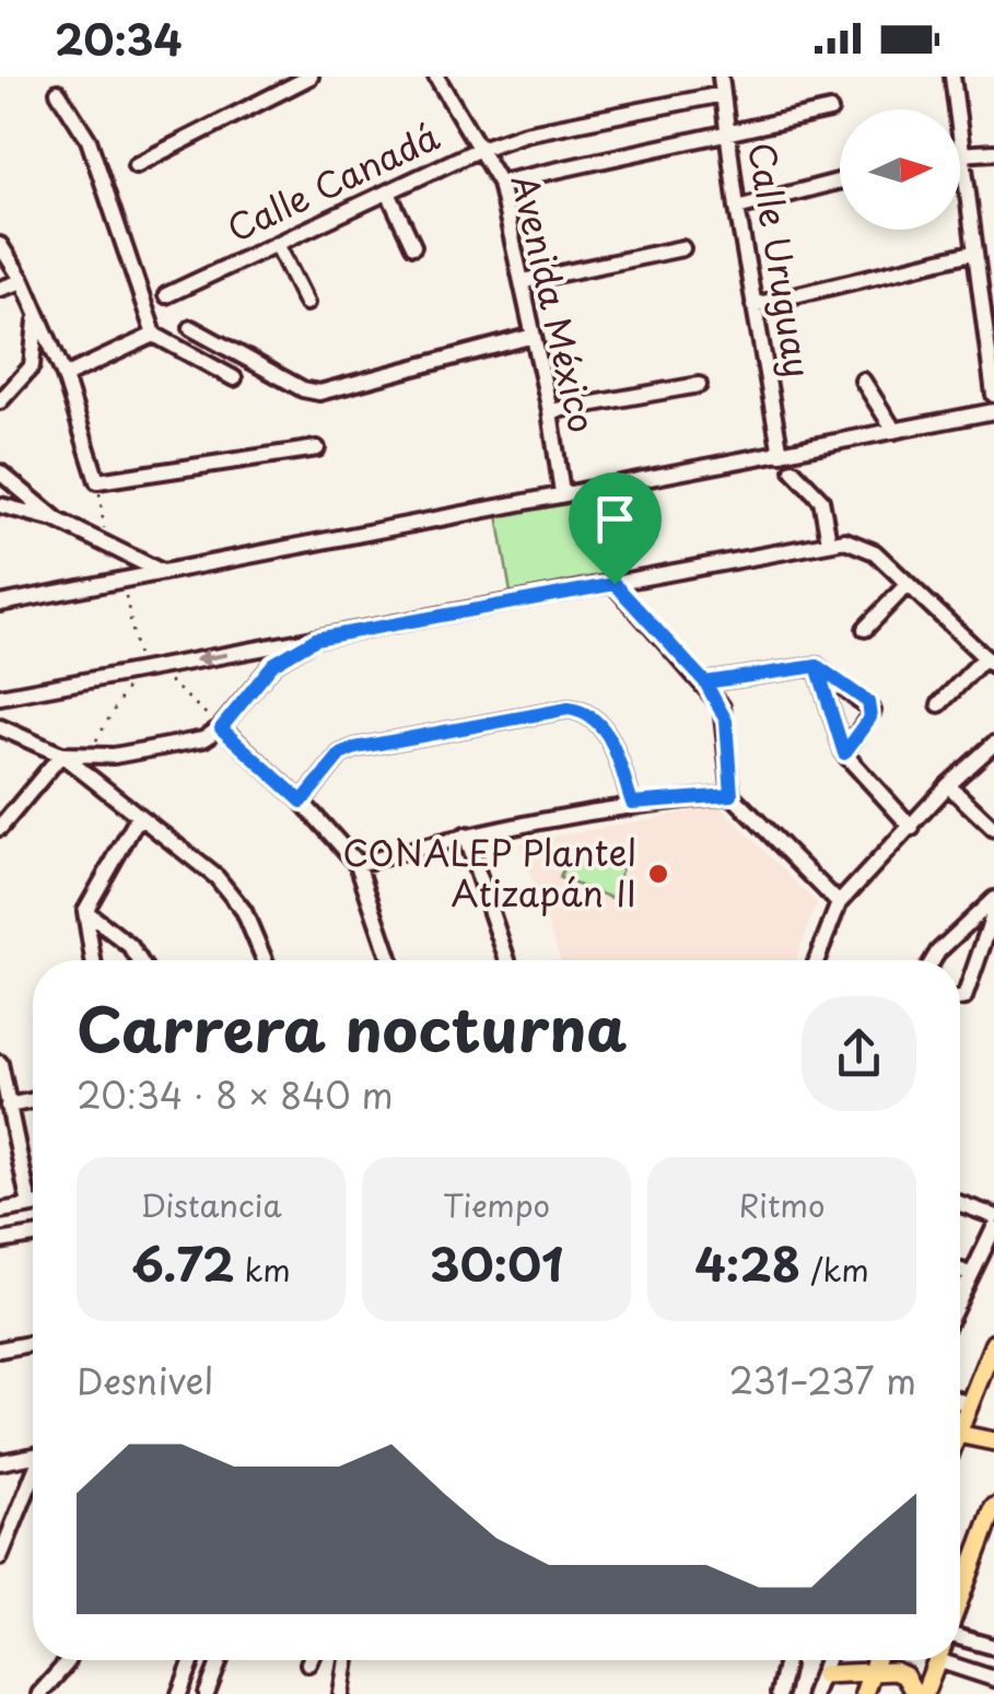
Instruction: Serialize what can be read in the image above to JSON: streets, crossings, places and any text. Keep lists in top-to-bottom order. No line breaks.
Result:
{"streets":{"street":["Calle Canadá","Calle Uruguay","Avenida México"]},"crossings":[["Calle Canadá","Calle Uruguay"],["Calle Canadá","Avenida México"]],"places":["CONALEP Plantel Atizapán II"],"north":"right","page":{"status":"20:34","heading":["Carrera nocturna","20:34 · 8 × 840 m"],"stats":[["Distancia","6.72 km"],["Tiempo","30:01"],["Ritmo","4:28 /km"]],"chart":["Desnivel","231–237 m"]}}
